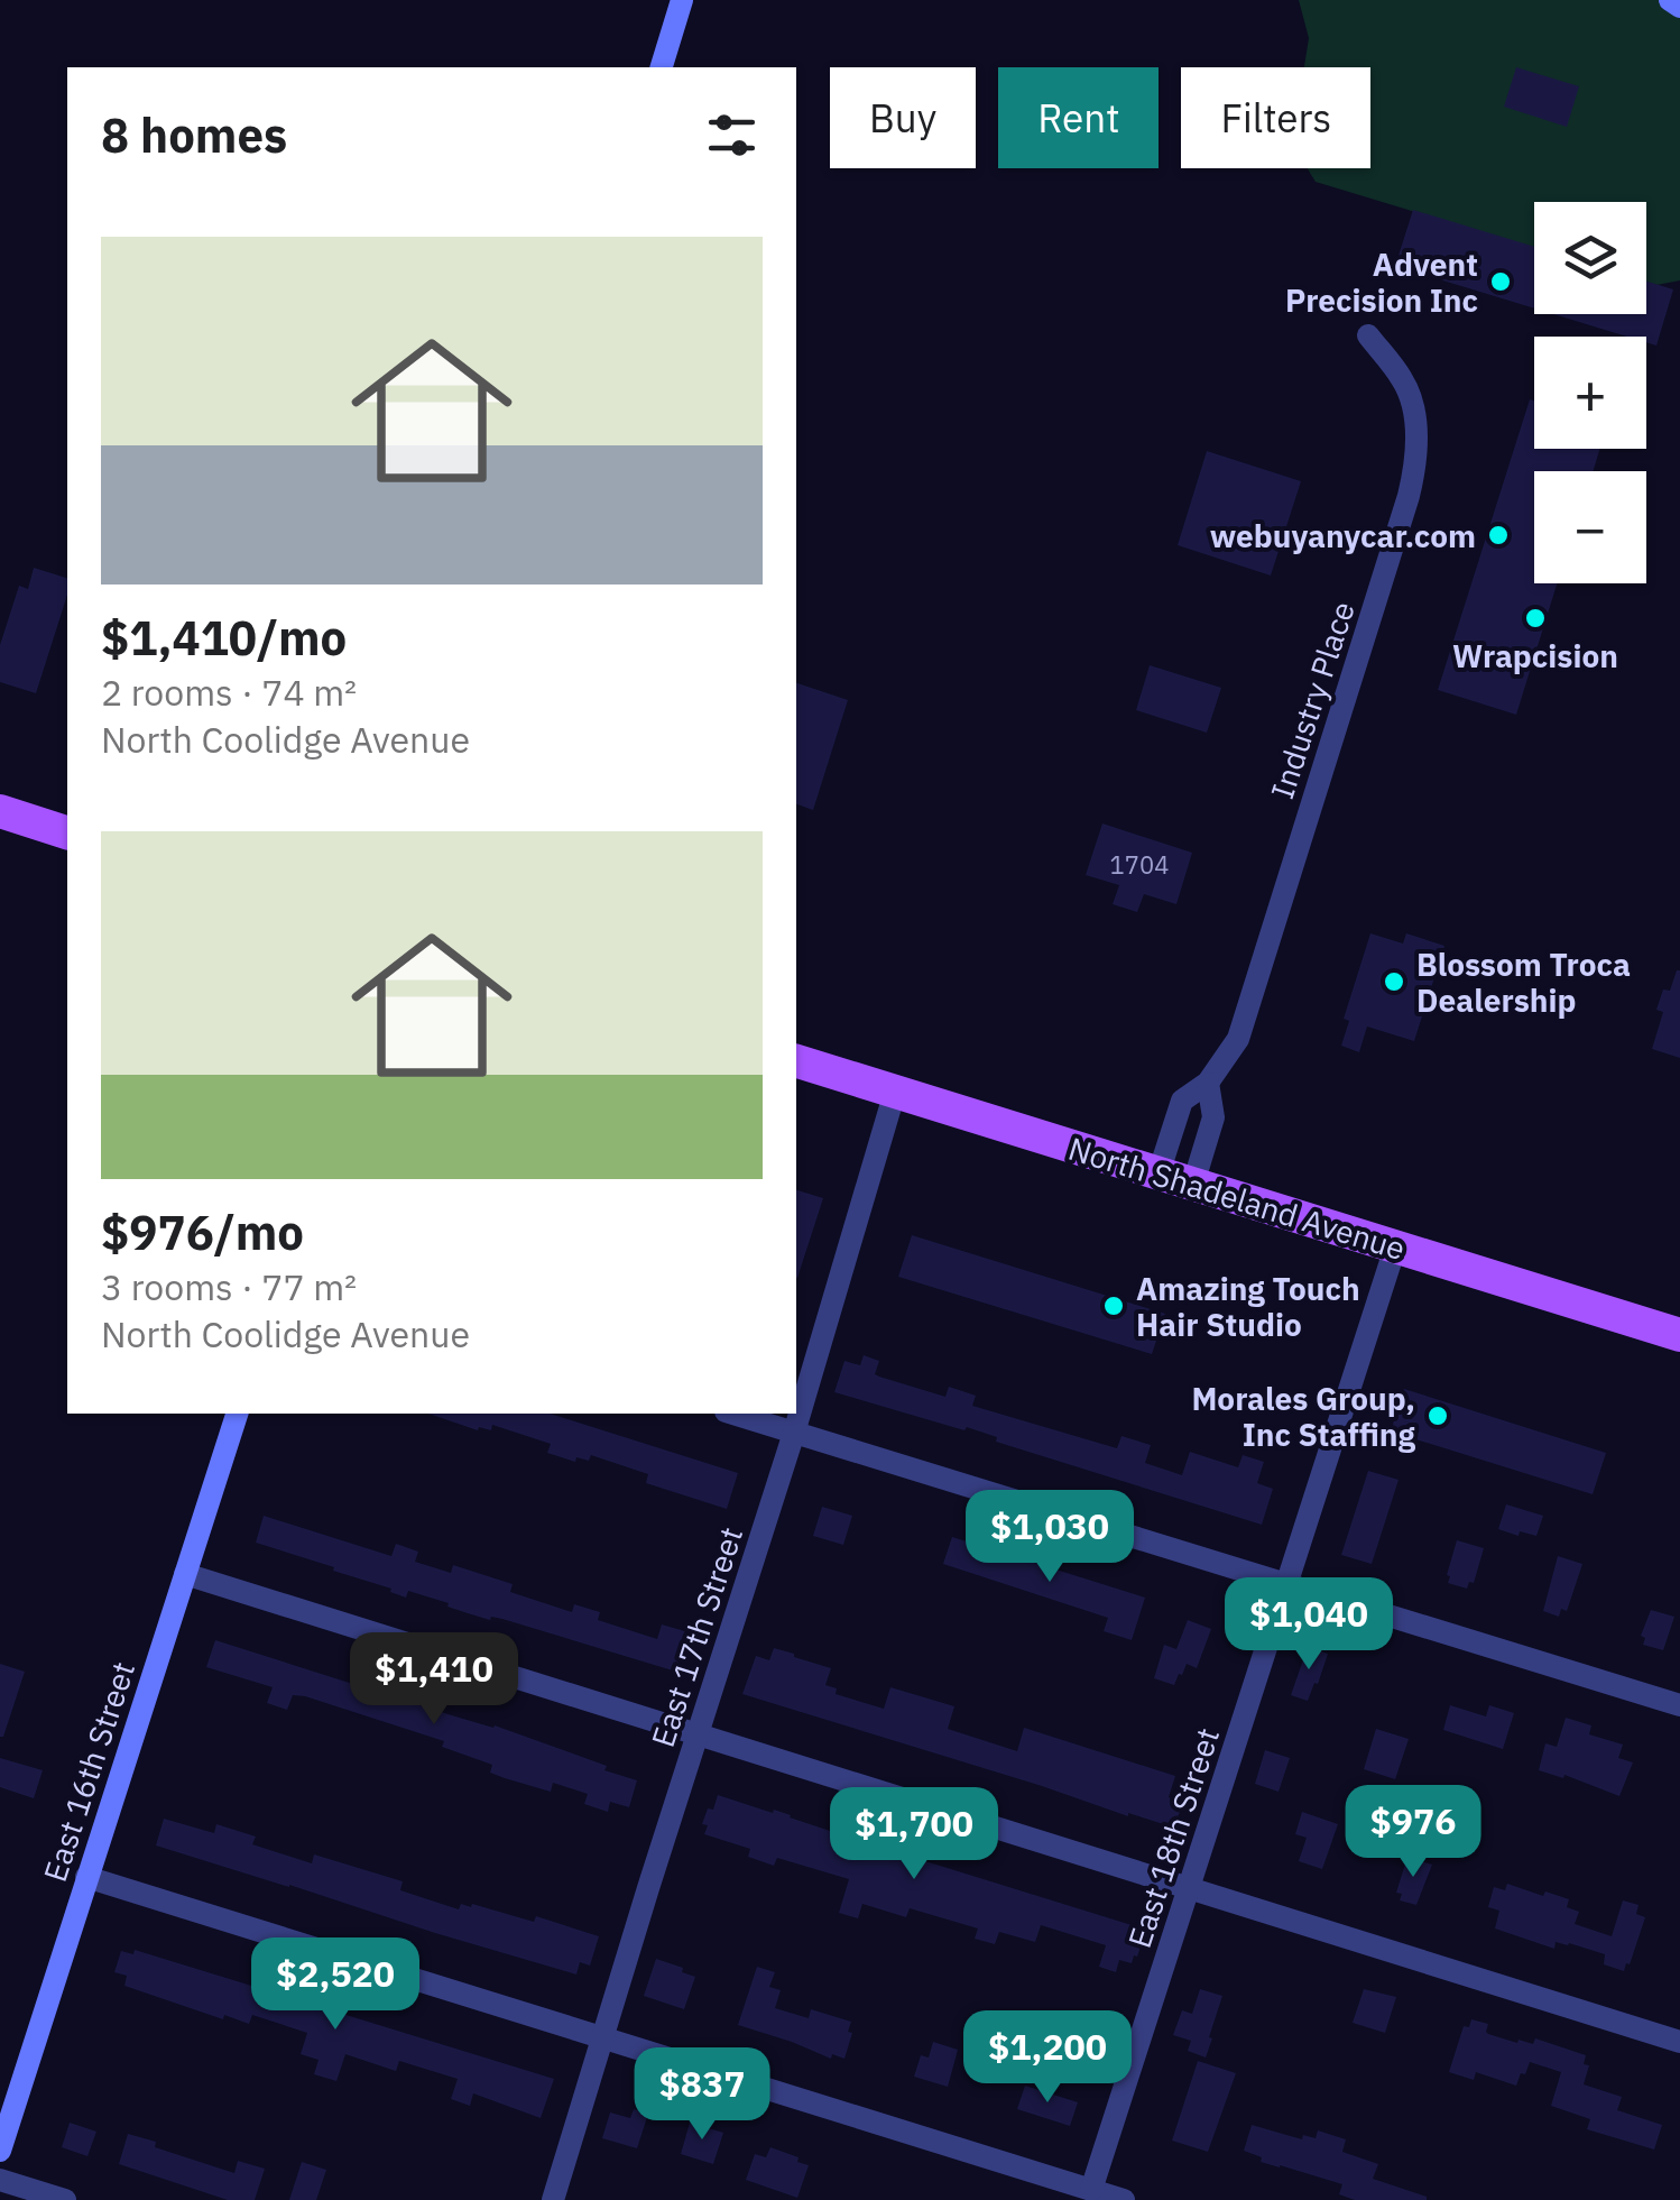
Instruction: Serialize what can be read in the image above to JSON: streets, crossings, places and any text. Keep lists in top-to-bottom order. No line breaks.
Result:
{"streets":{"main road":["North Shadeland Avenue"],"street":["Industry Place","East 17th Street","East 16th Street","East 18th Street"]},"crossings":[["Industry Place","North Shadeland Avenue"],["North Shadeland Avenue","East 17th Street"],["North Shadeland Avenue","East 18th Street"]],"places":["Advent Precision Inc","webuyanycar.com","Wrapcision","Blossom Troca Dealership","Amazing Touch Hair Studio","Morales Group, Inc Staffing"],"house_numbers":["1704"],"page":{"chip":["Buy","Rent","Filters"],"heading":"8 homes","map_buttons":["+","−"],"list":[{"name":"$1,410/mo","note":"2 rooms · 74 m² · North Coolidge Avenue"},{"name":"$976/mo","note":"3 rooms · 77 m² · North Coolidge Avenue"}],"price":["$1,030","$1,040","$1,410","$976","$1,700","$2,520","$1,200","$837"]}}
